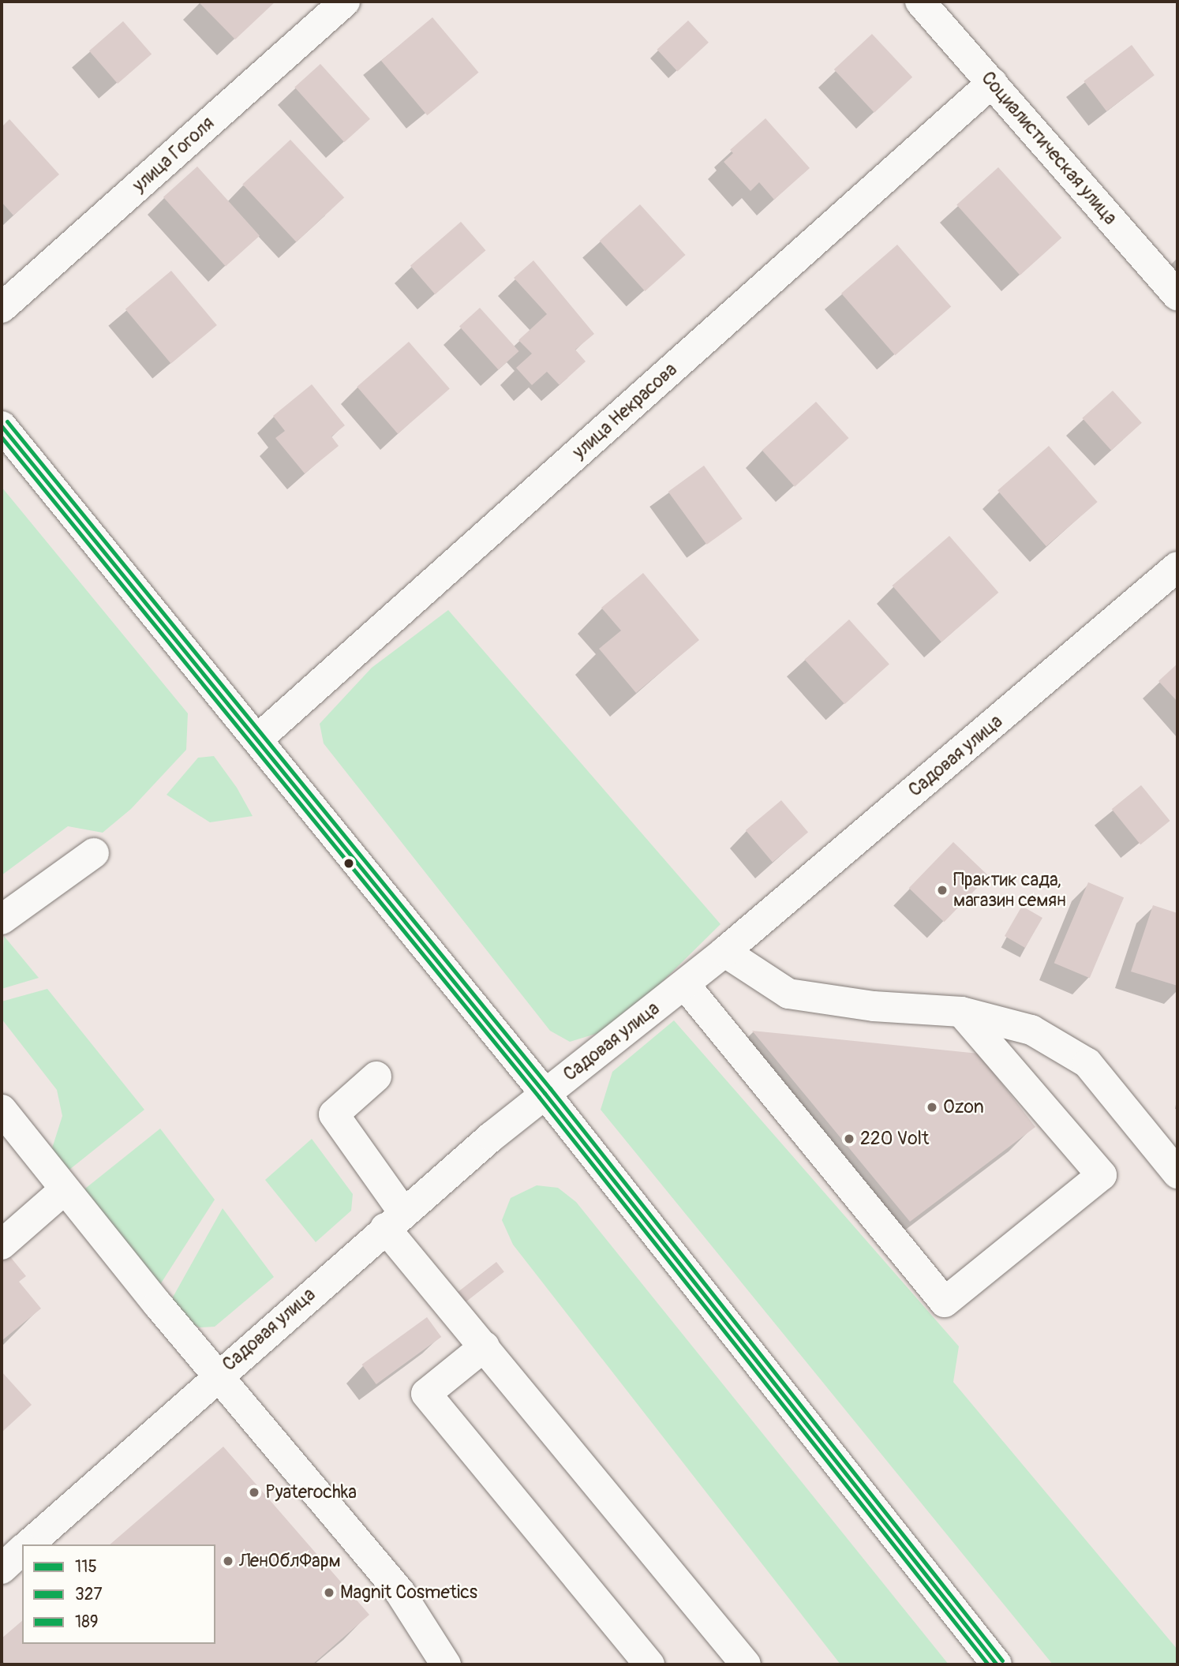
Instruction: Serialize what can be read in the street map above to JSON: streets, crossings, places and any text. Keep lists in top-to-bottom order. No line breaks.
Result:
{"streets":{"street":["Социалистическая улица","улица Гоголя","улица Некрасова","Садовая улица"]},"crossings":[["Социалистическая улица","улица Некрасова"]],"places":["Практик сада, магазин семян","Ozon","220 Volt","Pyaterochka","ЛенОблФарм","Magnit Cosmetics"],"lines":["transit line 189","transit line 115","transit line 327"],"legend":["115","327","189"]}
